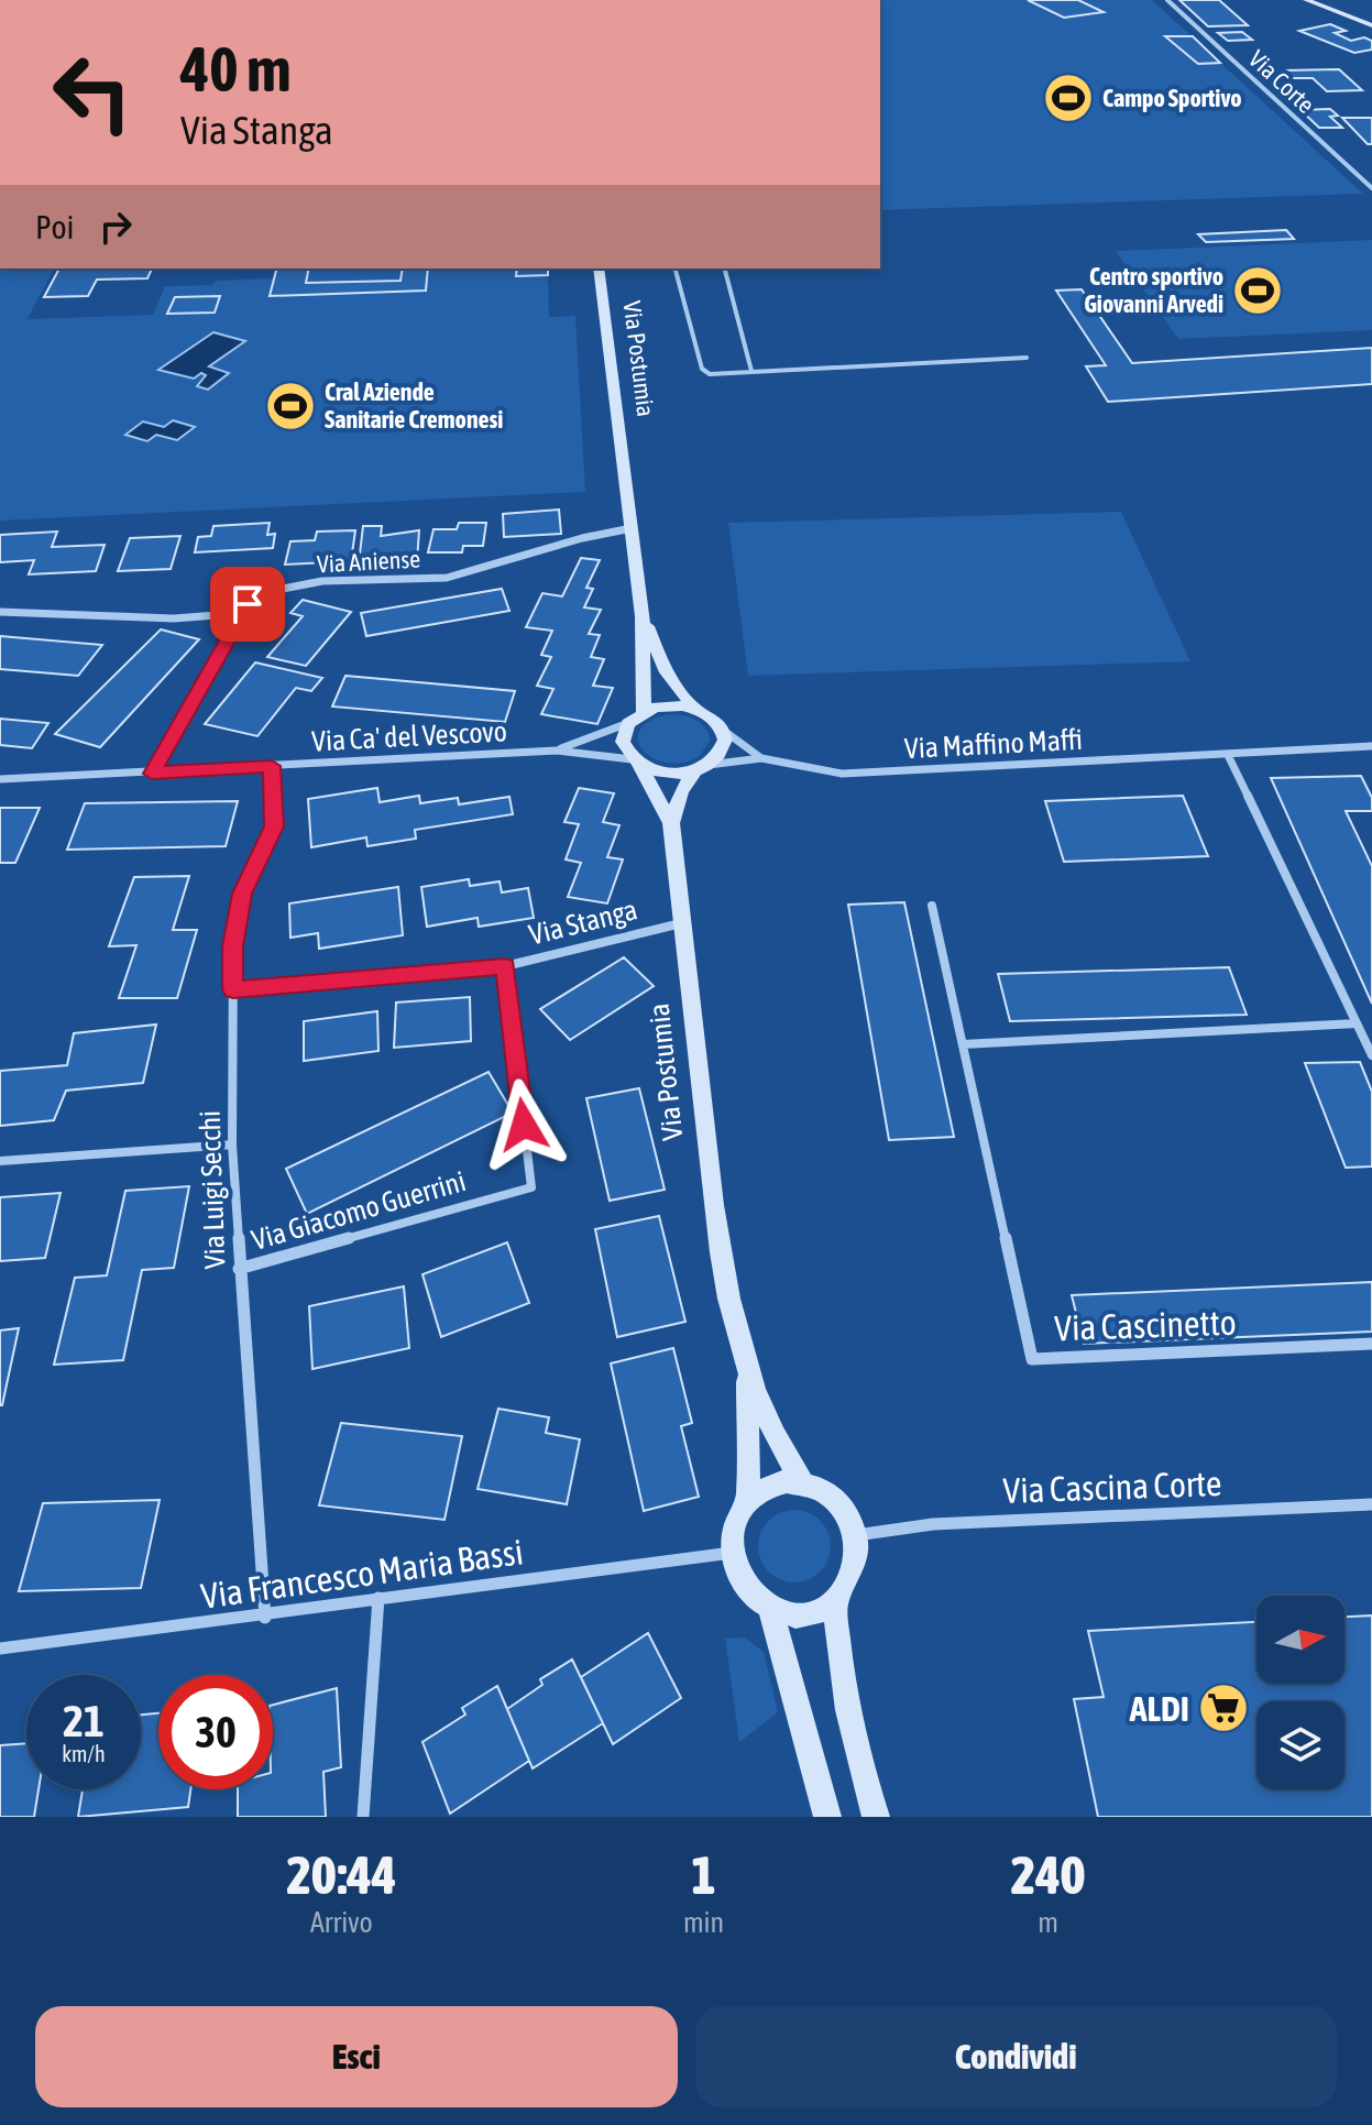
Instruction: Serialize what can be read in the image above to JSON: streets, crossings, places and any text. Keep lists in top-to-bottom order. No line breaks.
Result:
{"streets":{"street":["Via Corte","Via Postumia","Via Aniense","Via Ca' del Vescovo","Via Maffino Maffi","Via Stanga","Via Luigi Secchi","Via Giacomo Guerrini","Via Cascinetto","Via Cascina Corte","Via Francesco Maria Bassi"]},"crossings":[["Via Postumia","Via Aniense"],["Via Postumia","Via Ca' del Vescovo"],["Via Postumia","Via Maffino Maffi"],["Via Postumia","Via Stanga"],["Via Postumia","Via Cascina Corte"],["Via Postumia","Via Francesco Maria Bassi"],["Via Ca' del Vescovo","Via Maffino Maffi"],["Via Ca' del Vescovo","Via Luigi Secchi"],["Via Stanga","Via Luigi Secchi"],["Via Stanga","Via Giacomo Guerrini"],["Via Luigi Secchi","Via Giacomo Guerrini"],["Via Luigi Secchi","Via Francesco Maria Bassi"],["Via Cascina Corte","Via Francesco Maria Bassi"]],"places":{"sports":["Campo Sportivo","Centro sportivo Giovanni Arvedi","Cral Aziende Sanitarie Cremonesi"],"supermarket":["ALDI"]},"north":"right","page":{"turn":["40 m","Via Stanga"],"then":"Poi","speed":"21 km/h","limit":"30","eta":["20:44","Arrivo","1","min","240","m"],"buttons":["Esci","Condividi"]}}
